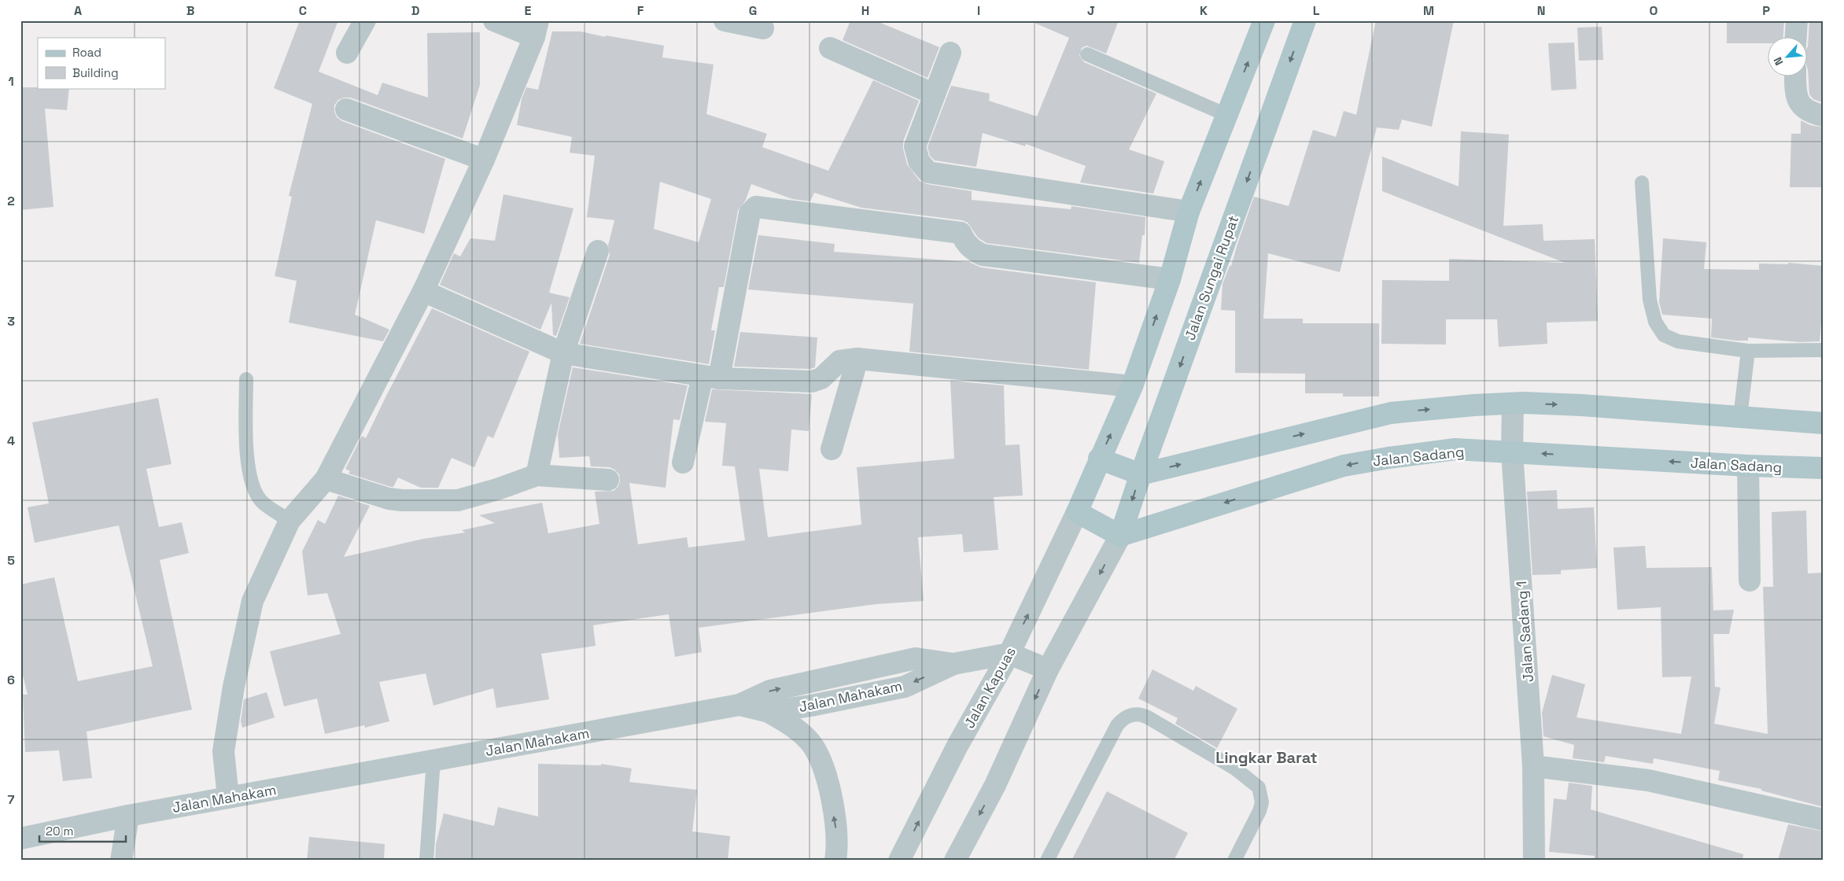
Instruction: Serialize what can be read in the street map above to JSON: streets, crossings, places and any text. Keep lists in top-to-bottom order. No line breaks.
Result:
{"streets":{"main road":["Jalan Sungai Rupat","Jalan Sadang"],"street":["Jalan Sadang 1","Jalan Kapuas","Jalan Mahakam"]},"crossings":[["Jalan Sungai Rupat","Jalan Sadang"],["Jalan Sadang","Jalan Sadang 1"],["Jalan Kapuas","Jalan Mahakam"]],"districts":["Lingkar Barat"],"legend":["Road","Building"],"scale_bar":"20 m","north":"bottom left","grid":{"columns":["A","B","C","D","E","F","G","H","I","J","K","L","M","N","O","P"],"rows":["1","2","3","4","5","6","7"]}}
